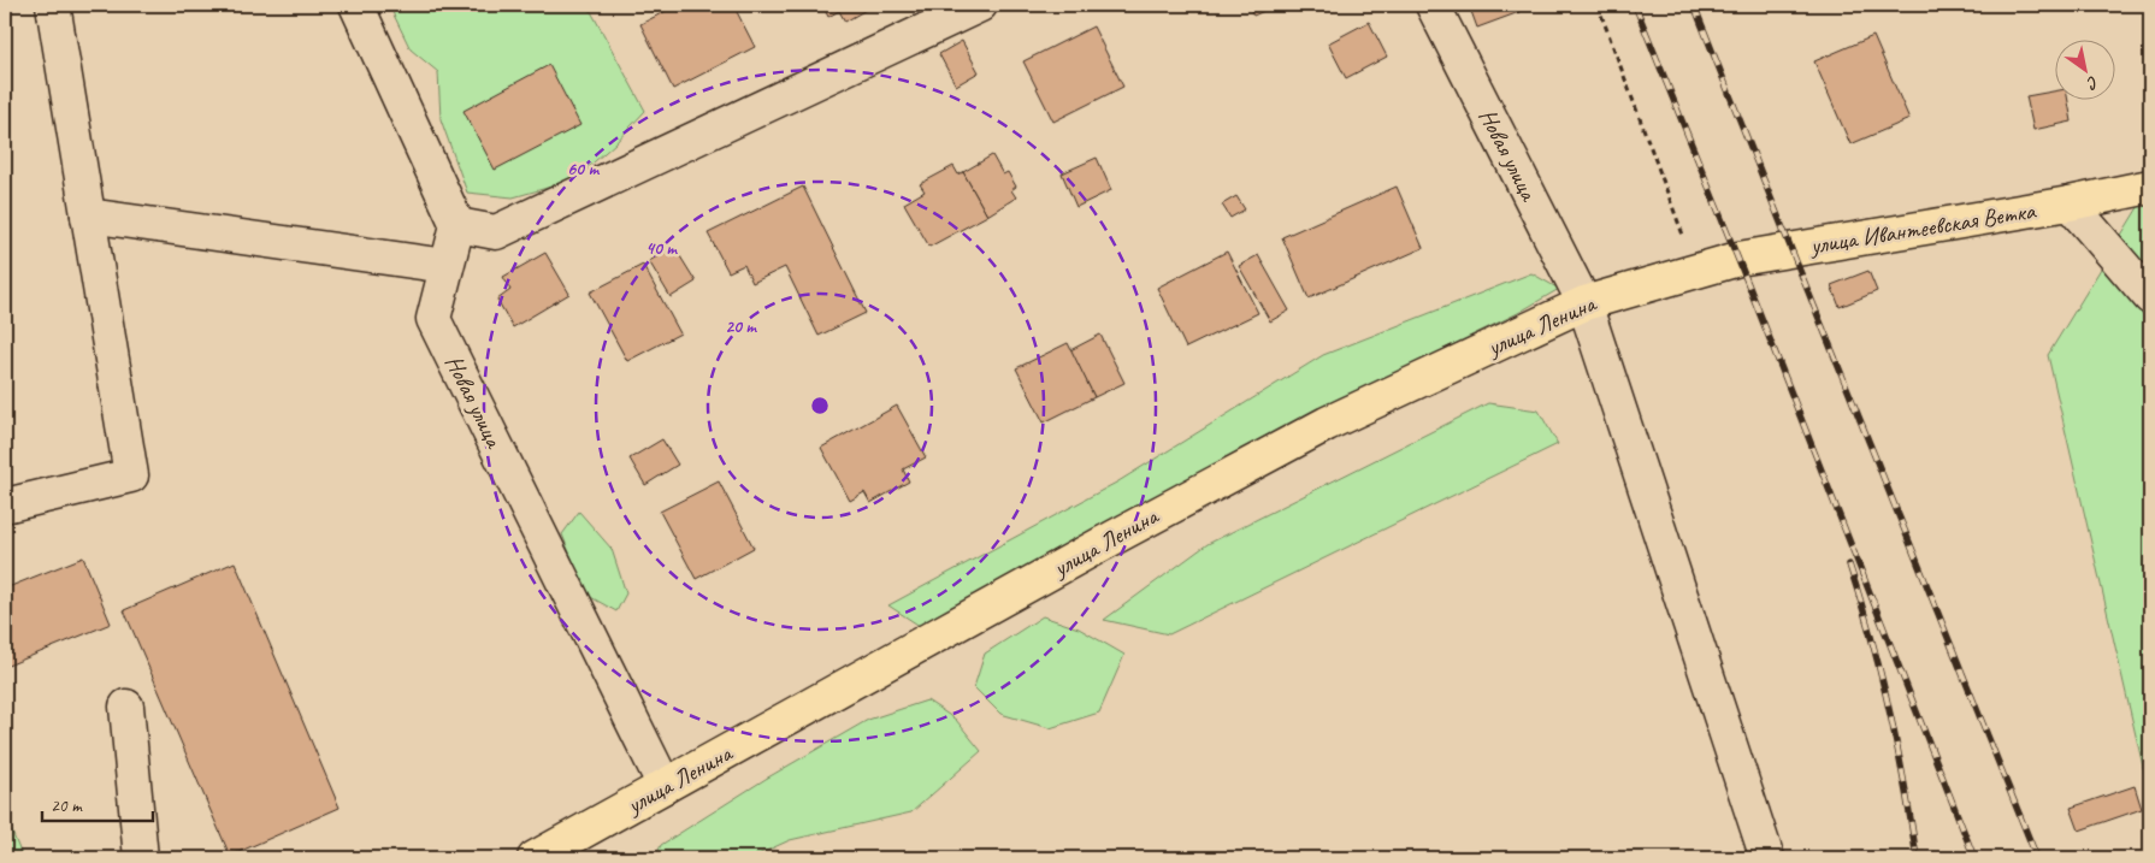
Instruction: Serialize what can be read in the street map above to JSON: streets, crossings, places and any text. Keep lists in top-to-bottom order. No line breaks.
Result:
{"streets":{"main road":["улица Ивантеевская Ветка","улица Ленина"],"street":["Новая улица"]},"crossings":[["Новая улица","улица Ленина"],["улица Ивантеевская Ветка","улица Ленина"]],"scale_bar":"20 m","north":"bottom right","rings":["60 m","40 m","20 m"]}
